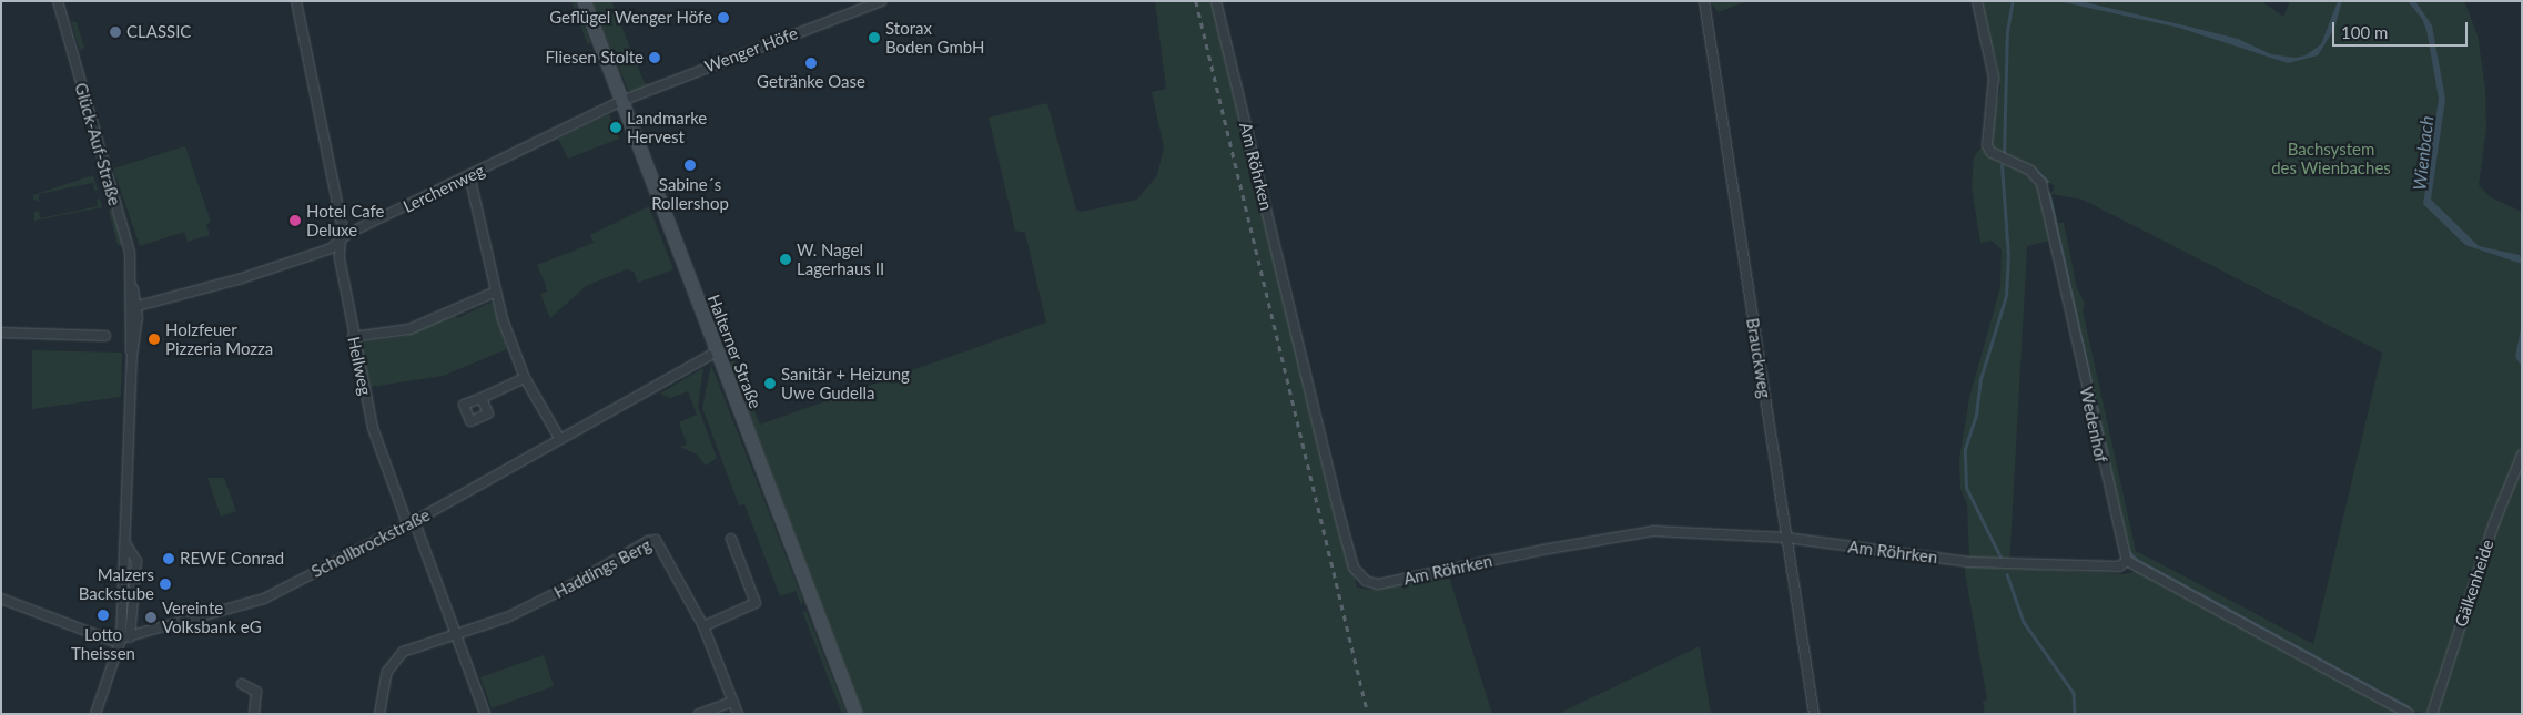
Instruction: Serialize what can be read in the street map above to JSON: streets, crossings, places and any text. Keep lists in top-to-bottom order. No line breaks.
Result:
{"streets":{"main road":["Halterner Straße"],"street":["Wenger Höfe","Glück-Auf-Straße","Am Röhrken","Lerchenweg","Brauckweg","Hellweg","Wedenhof","Schollbrockstraße","Haddings Berg","Gälkenheide"]},"crossings":[["Wenger Höfe","Lerchenweg"],["Wenger Höfe","Halterner Straße"],["Glück-Auf-Straße","Lerchenweg"],["Glück-Auf-Straße","Schollbrockstraße"],["Am Röhrken","Brauckweg"],["Am Röhrken","Wedenhof"],["Lerchenweg","Halterner Straße"],["Lerchenweg","Hellweg"],["Halterner Straße","Schollbrockstraße"],["Hellweg","Schollbrockstraße"],["Hellweg","Haddings Berg"]],"water":["Wienbach"],"parks":["Bachsystem des Wienbaches"],"places":["Geflügel Wenger Höfe","CLASSIC","Storax Boden GmbH","Fliesen Stolte","Getränke Oase","Landmarke Hervest","Sabine´s Rollershop","Hotel Cafe Deluxe","W. Nagel Lagerhaus II","Holzfeuer Pizzeria Mozza","Sanitär + Heizung Uwe Gudella","REWE Conrad","Malzers Backstube","Lotto Theissen","Vereinte Volksbank eG"],"scale_bar":"100 m"}
